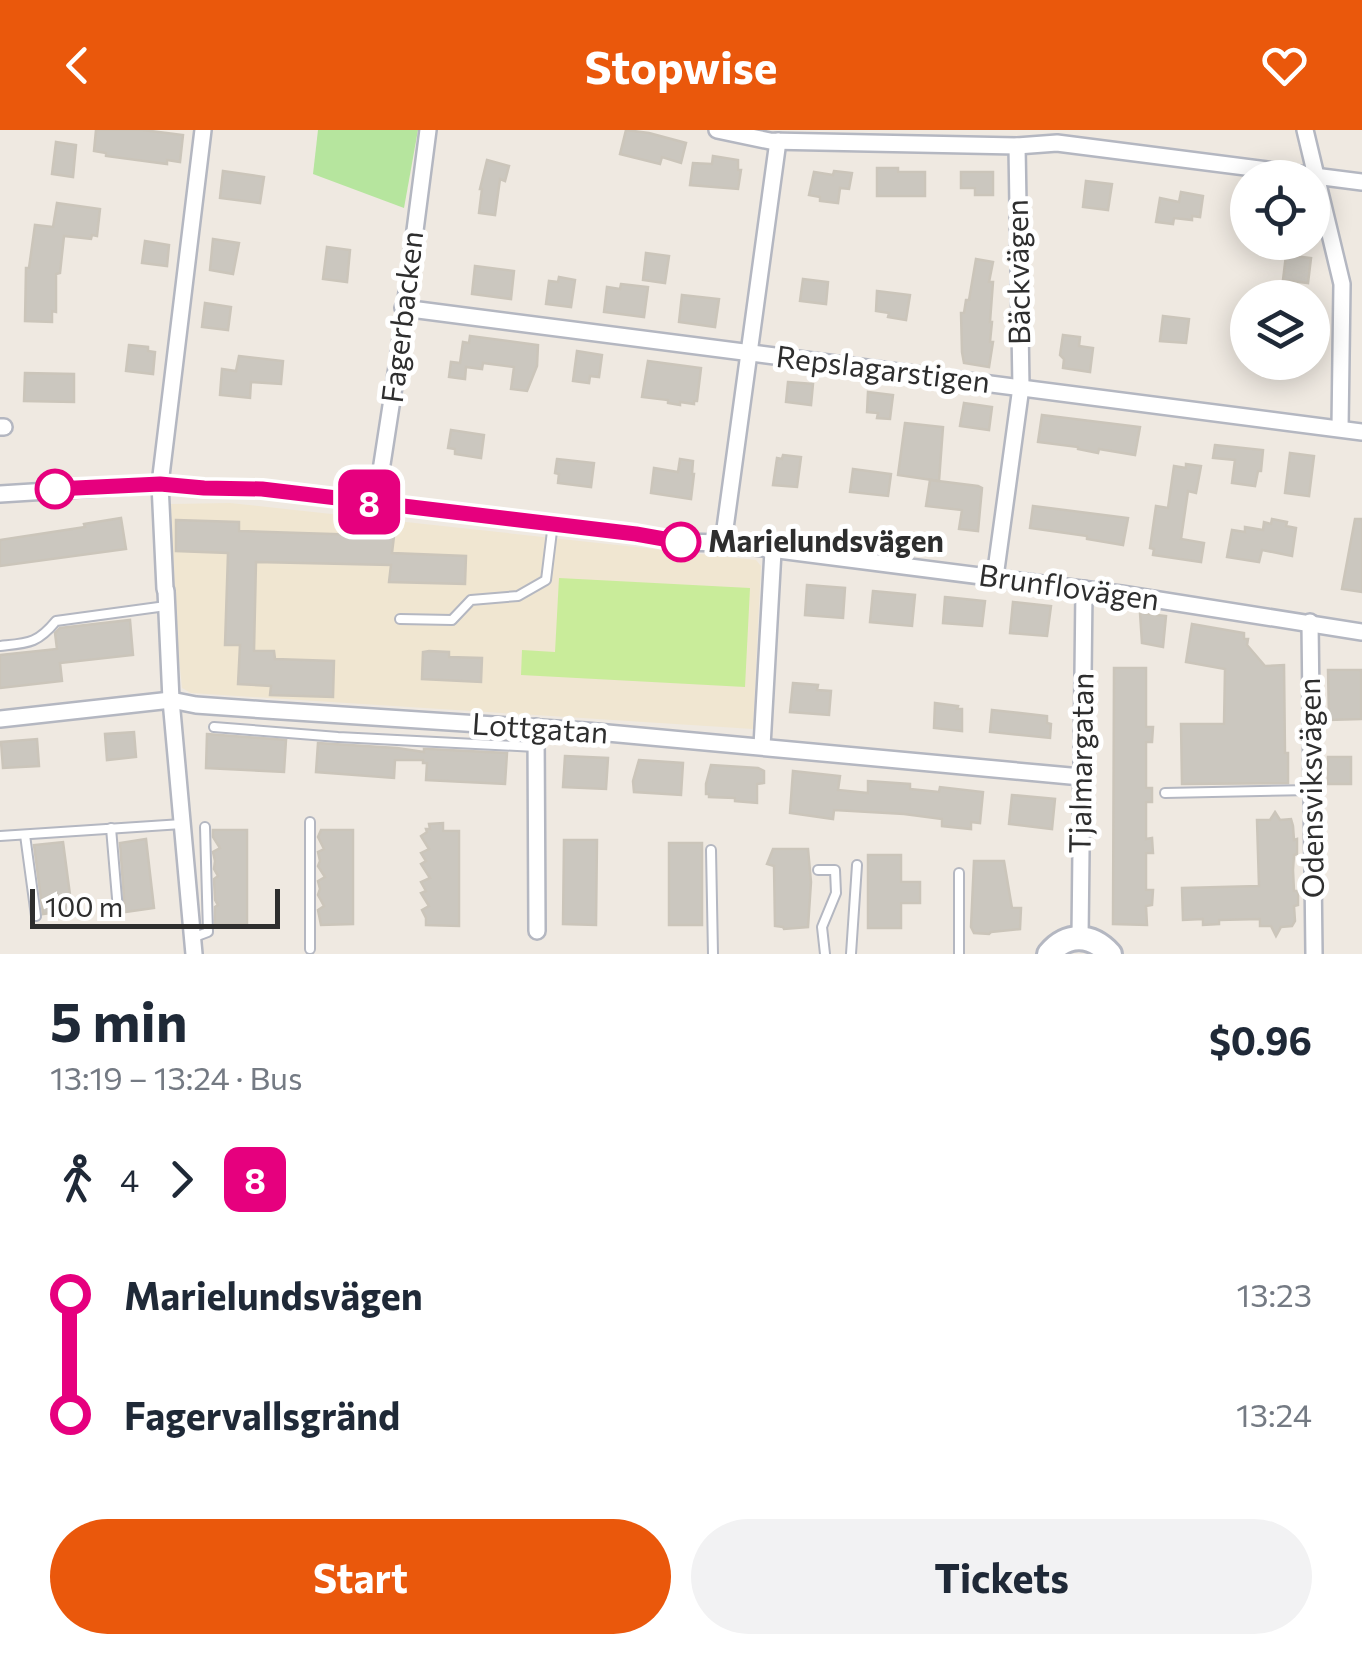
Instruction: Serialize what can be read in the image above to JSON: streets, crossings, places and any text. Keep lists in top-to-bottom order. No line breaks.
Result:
{"streets":{"street":["Bäckvägen","Fagerbacken","Repslagarstigen","Brunflovägen","Lottgatan","Tjalmargatan","Odensviksvägen"]},"crossings":[["Bäckvägen","Repslagarstigen"],["Bäckvägen","Brunflovägen"],["Fagerbacken","Repslagarstigen"],["Fagerbacken","Brunflovägen"],["Brunflovägen","Tjalmargatan"],["Brunflovägen","Odensviksvägen"],["Lottgatan","Tjalmargatan"]],"places":["Marielundsvägen"],"lines":["bus line 8"],"scale_bar":"100 m","page":{"header":"Stopwise","on_map":"8","scale":"100 m","heading":["5 min","13:19 – 13:24 · Bus","$0.96"],"legs":["4","8"],"list":[{"name":"Marielundsvägen","value":"13:23"},{"name":"Fagervallsgränd","value":"13:24"}],"buttons":["Start","Tickets"]}}
